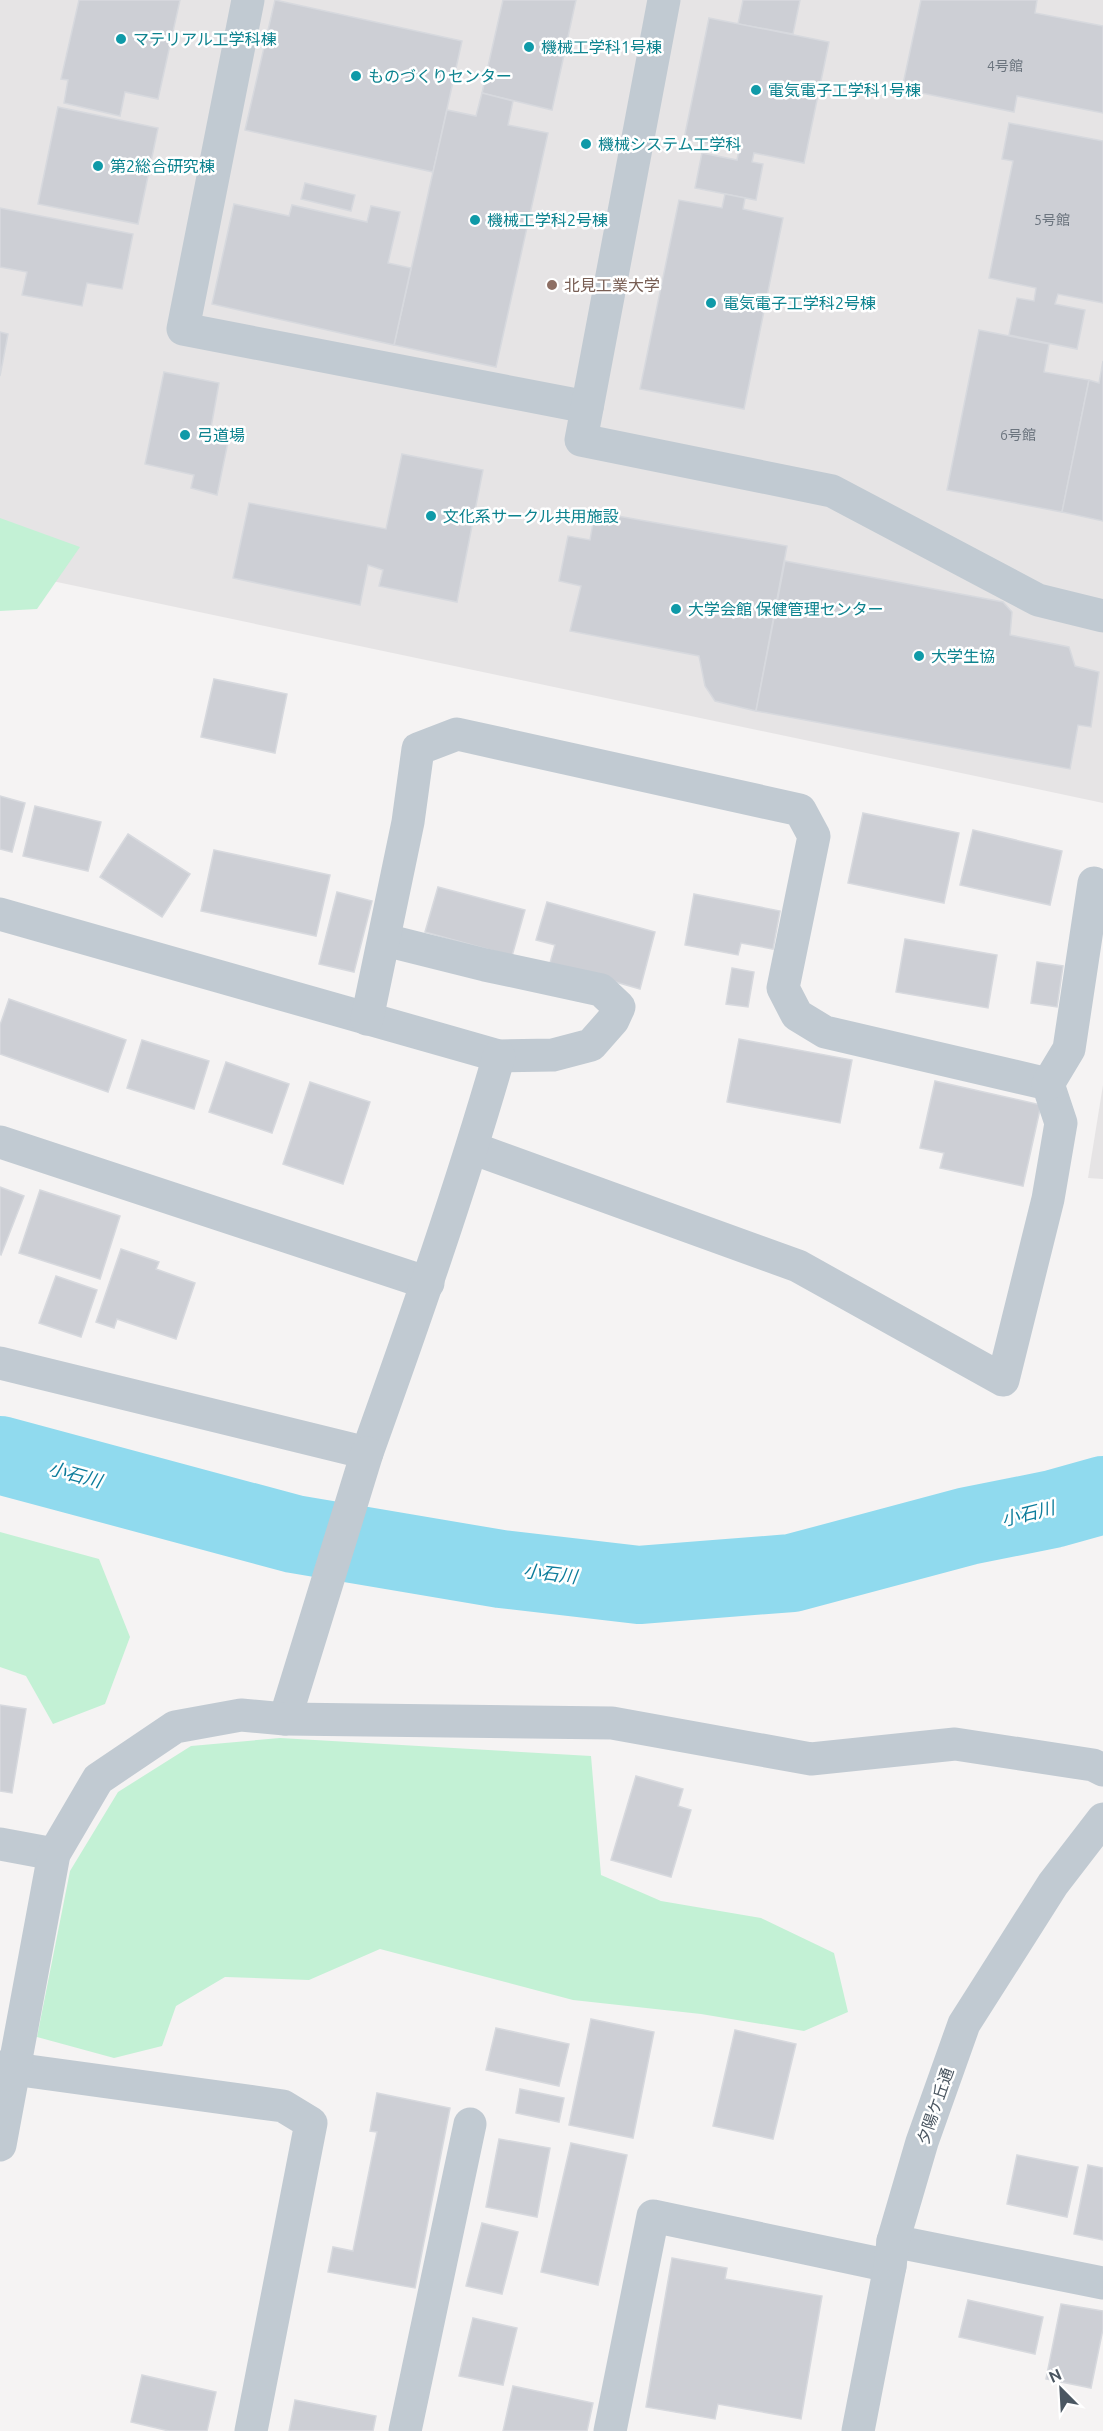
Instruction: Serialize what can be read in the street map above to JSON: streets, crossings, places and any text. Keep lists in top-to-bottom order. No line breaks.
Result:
{"streets":{"street":["夕陽ケ丘通"]},"water":["小石川"],"places":["マテリアル工学科棟","機械工学科1号棟","ものづくりセンター","電気電子工学科1号棟","機械システム工学科","第2総合研究棟","機械工学科2号棟","北見工業大学","電気電子工学科2号棟","弓道場","文化系サークル共用施設","大学会館 保健管理センター","大学生協"],"house_numbers":["4号館","5号館","6号館"],"north":"top left"}
